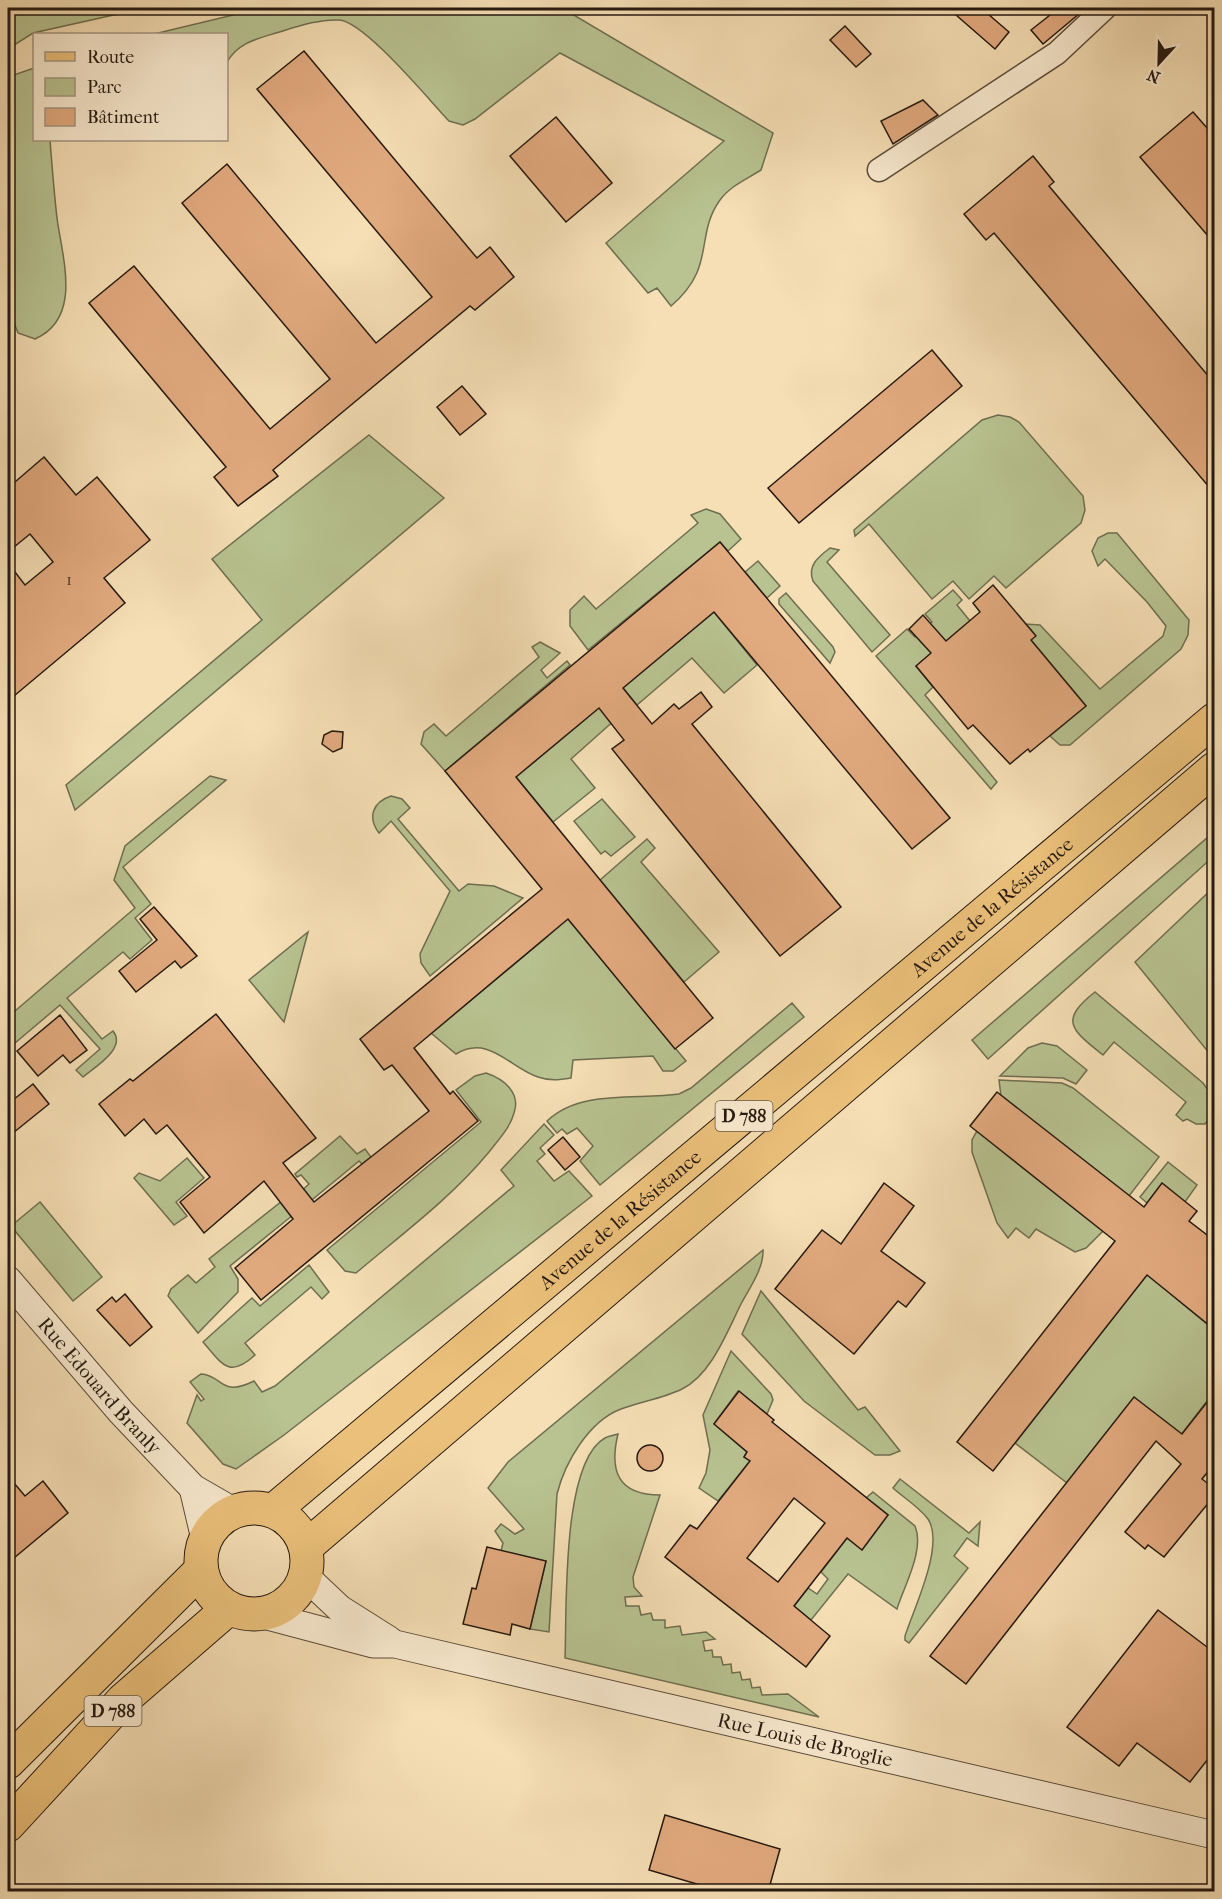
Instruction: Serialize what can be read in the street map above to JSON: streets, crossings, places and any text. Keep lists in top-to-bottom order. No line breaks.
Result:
{"streets":{"main road":["Avenue de la Résistance","D 788"],"street":["Rue Edouard Branly","Rue Louis de Broglie"]},"crossings":[["Avenue de la Résistance","D 788"],["Avenue de la Résistance","Rue Edouard Branly"],["Avenue de la Résistance","Rue Louis de Broglie"],["D 788","Rue Edouard Branly"],["D 788","Rue Louis de Broglie"],["Rue Edouard Branly","Rue Louis de Broglie"]],"house_numbers":["1"],"legend":["Route","Parc","Bâtiment"],"north":"bottom"}
